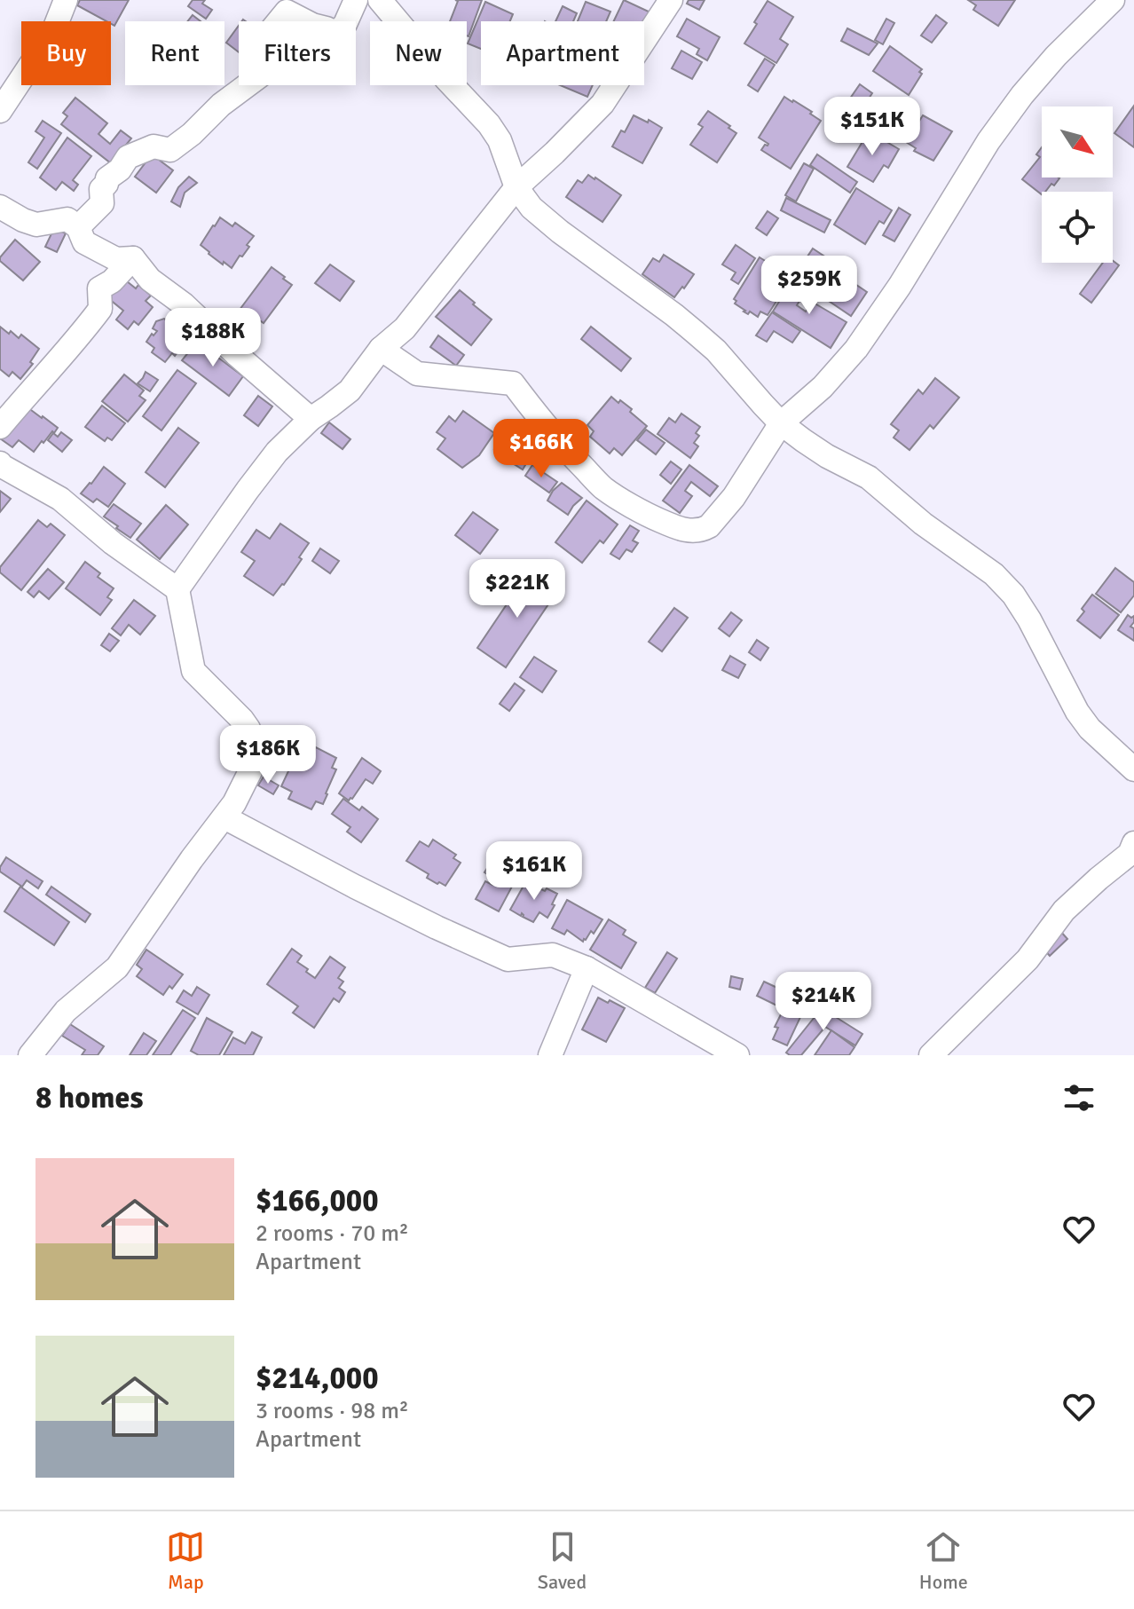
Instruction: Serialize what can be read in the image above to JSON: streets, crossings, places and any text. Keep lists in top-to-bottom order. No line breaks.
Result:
{"north":"bottom right","page":{"chip":["Buy","Rent","Filters","New","Apartment"],"price":["$151K","$259K","$188K","$166K","$221K","$186K","$161K","$214K"],"heading":"8 homes","list":[{"name":"$166,000","note":"2 rooms · 70 m² · Apartment"},{"name":"$214,000","note":"3 rooms · 98 m² · Apartment"}],"tabs":["Map","Saved","Home"]}}
